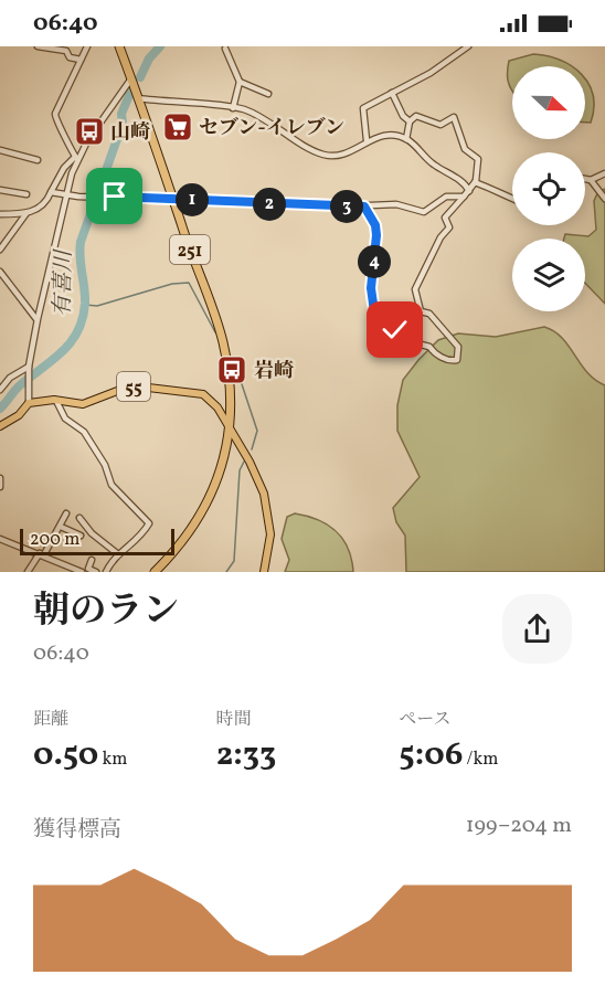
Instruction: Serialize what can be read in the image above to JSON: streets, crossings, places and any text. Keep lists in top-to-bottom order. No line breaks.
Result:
{"streets":{"highway":["251"],"main road":["55"]},"crossings":[["251","55"]],"water":["有喜川"],"places":{"supermarket":["セブン-イレブン"],"bus stop":["山崎","岩崎"]},"scale_bar":"200 m","north":"right","page":{"status":"06:40","pins":["1","2","3","4"],"scale":"200 m","heading":["朝のラン","06:40"],"stats":[["距離","0.50 km"],["時間","2:33"],["ペース","5:06 /km"]],"chart":["獲得標高","199–204 m"]}}
